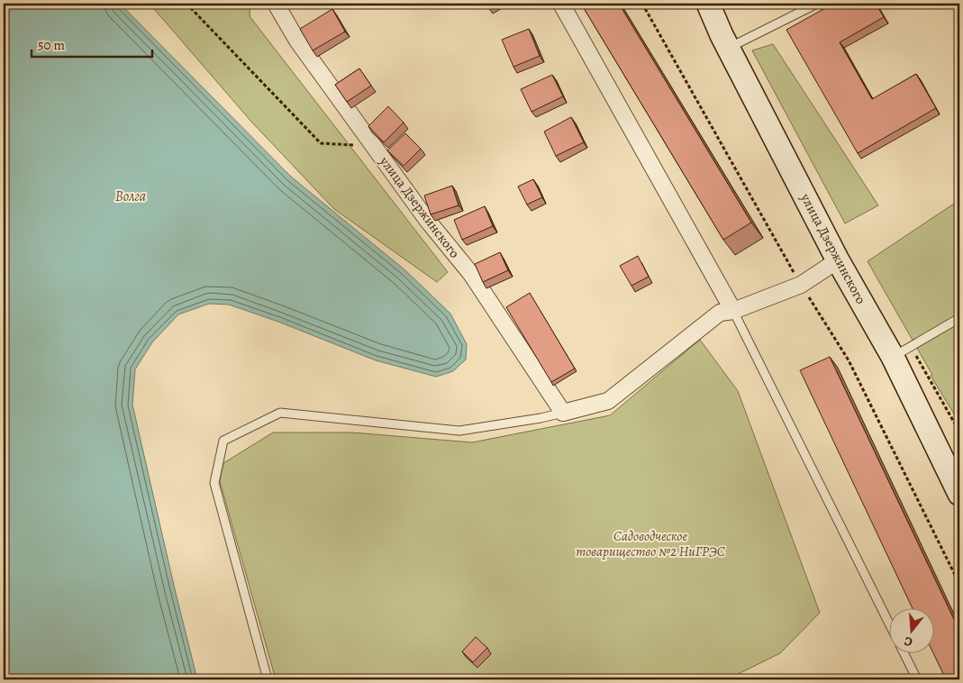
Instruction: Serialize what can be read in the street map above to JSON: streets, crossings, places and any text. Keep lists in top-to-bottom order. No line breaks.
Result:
{"streets":{"main road":["улица Дзержинского"]},"water":["Волга"],"parks":["Садоводческое товарищество №2 НиГРЭС"],"scale_bar":"50 m","north":"bottom"}
